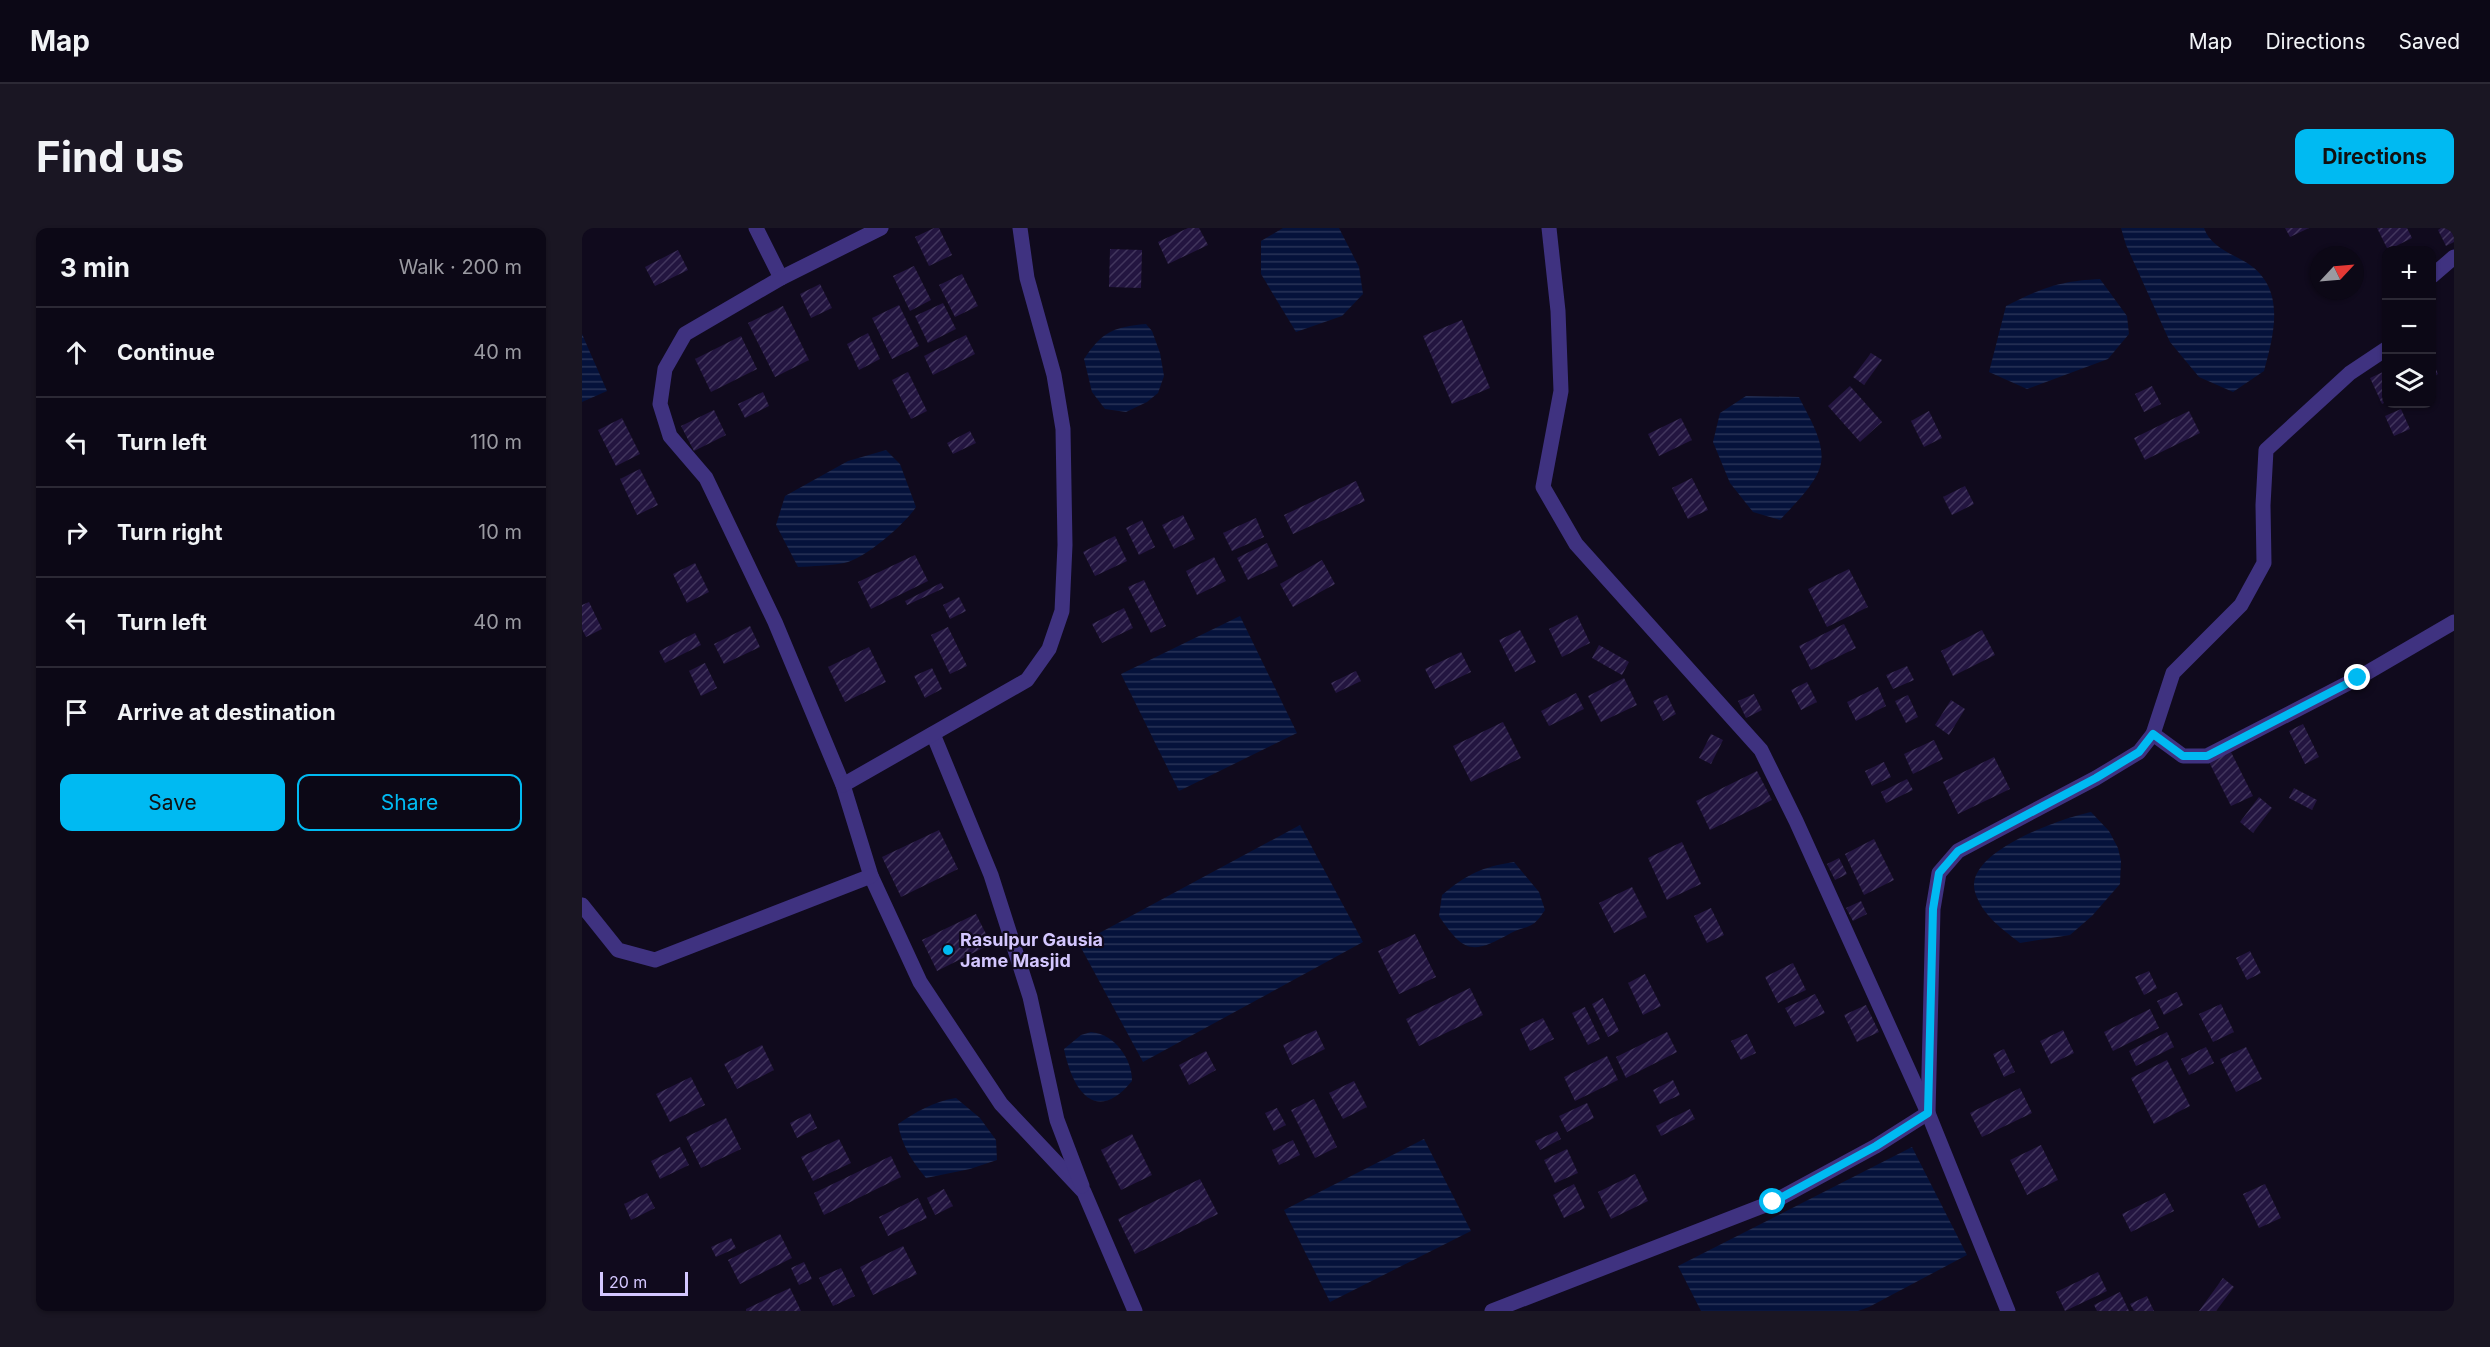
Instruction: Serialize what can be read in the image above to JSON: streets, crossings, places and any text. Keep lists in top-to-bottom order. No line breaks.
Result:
{"places":["Rasulpur Gausia Jame Masjid"],"scale_bar":"20 m","north":"top right","page":{"header":"Map","nav":["Map","Directions","Saved"],"buttons":["Directions",["Save","Share"]],"title":"Find us","heading":["3 min","Walk · 200 m"],"map_buttons":["+","−"],"list":[["Continue","40 m"],["Turn left","110 m"],["Turn right","10 m"],["Turn left","40 m"],"Arrive at destination"],"scale":"20 m"}}
